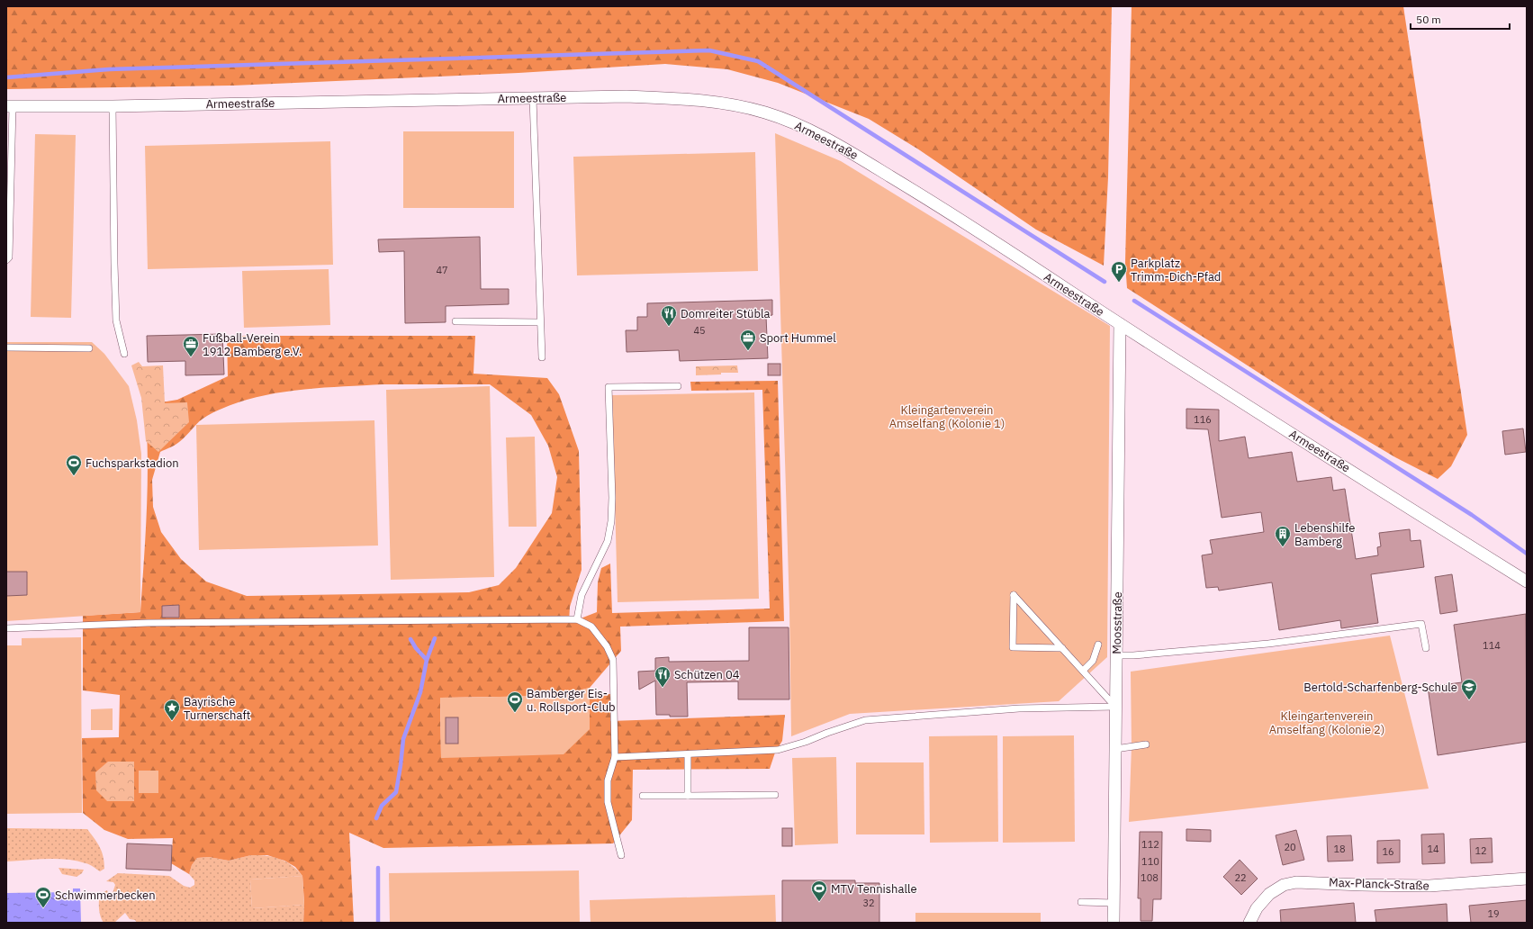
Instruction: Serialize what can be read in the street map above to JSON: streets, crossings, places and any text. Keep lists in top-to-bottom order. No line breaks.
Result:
{"streets":{"street":["Armeestraße","Moosstraße","Max-Planck-Straße"]},"crossings":[["Armeestraße","Moosstraße"]],"parks":["Kleingartenverein Amselfang (Kolonie 1)","Kleingartenverein Amselfang (Kolonie 2)"],"places":{"parking":["Parkplatz Trimm-Dich-Pfad"],"restaurant":["Domreiter Stübla","Schützen 04"],"office":["Sport Hummel","Fußball-Verein 1912 Bamberg e.V."],"sports":["Fuchsparkstadion","Bamberger Eis- u. Rollsport-Club","MTV Tennishalle","Schwimmerbecken"],"building":["Lebenshilfe Bamberg"],"school or university":["Bertold-Scharfenberg-Schule"],"place":["Bayrische Turnerschaft"]},"house_numbers":["47","45","116","114","112","20","18","14","12","16","110","108","22","32","19"],"scale_bar":"50 m"}
